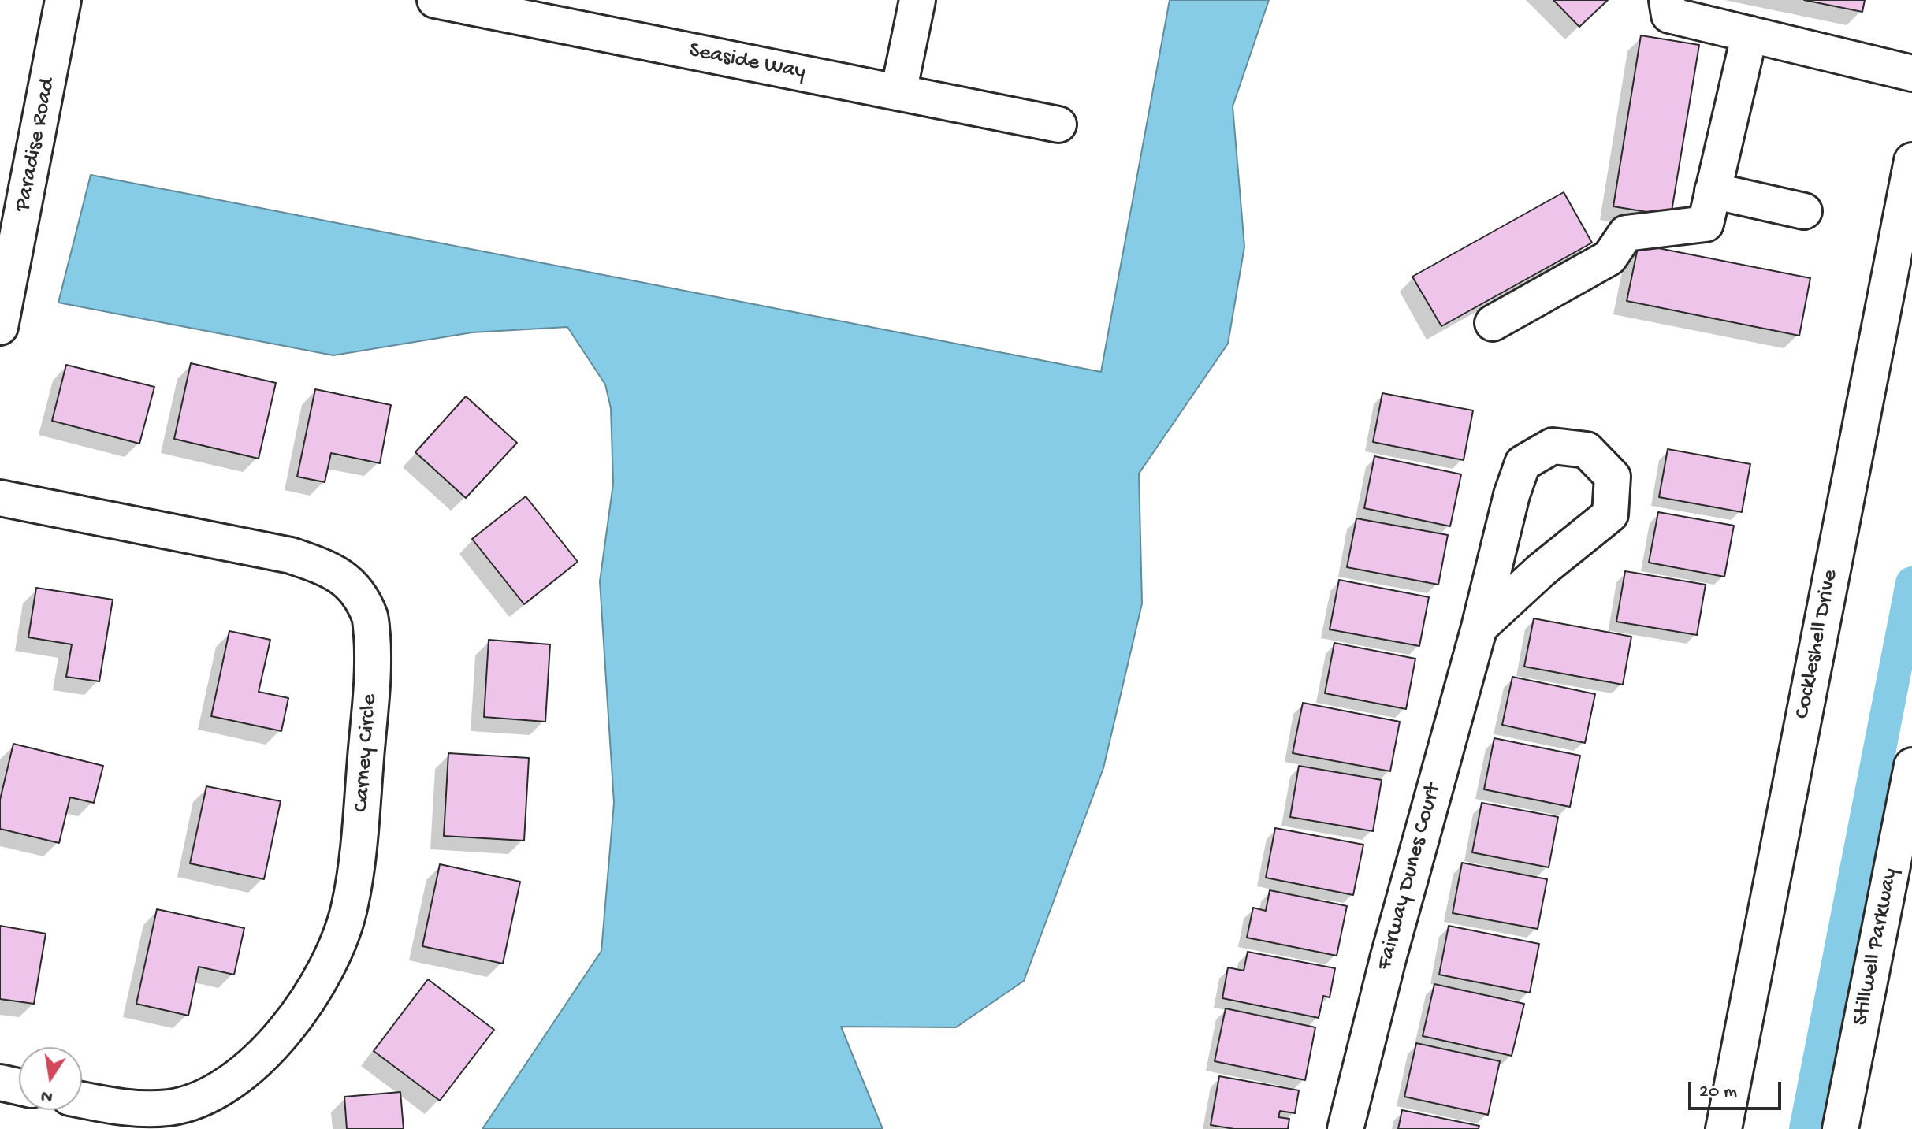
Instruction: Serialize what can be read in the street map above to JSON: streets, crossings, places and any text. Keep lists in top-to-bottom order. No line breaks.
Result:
{"streets":{"street":["Seaside Way","Paradise Road","Cockleshell Drive","Carney Circle","Fairway Dunes Court","Stillwell Parkway"]},"scale_bar":"20 m","north":"bottom"}
